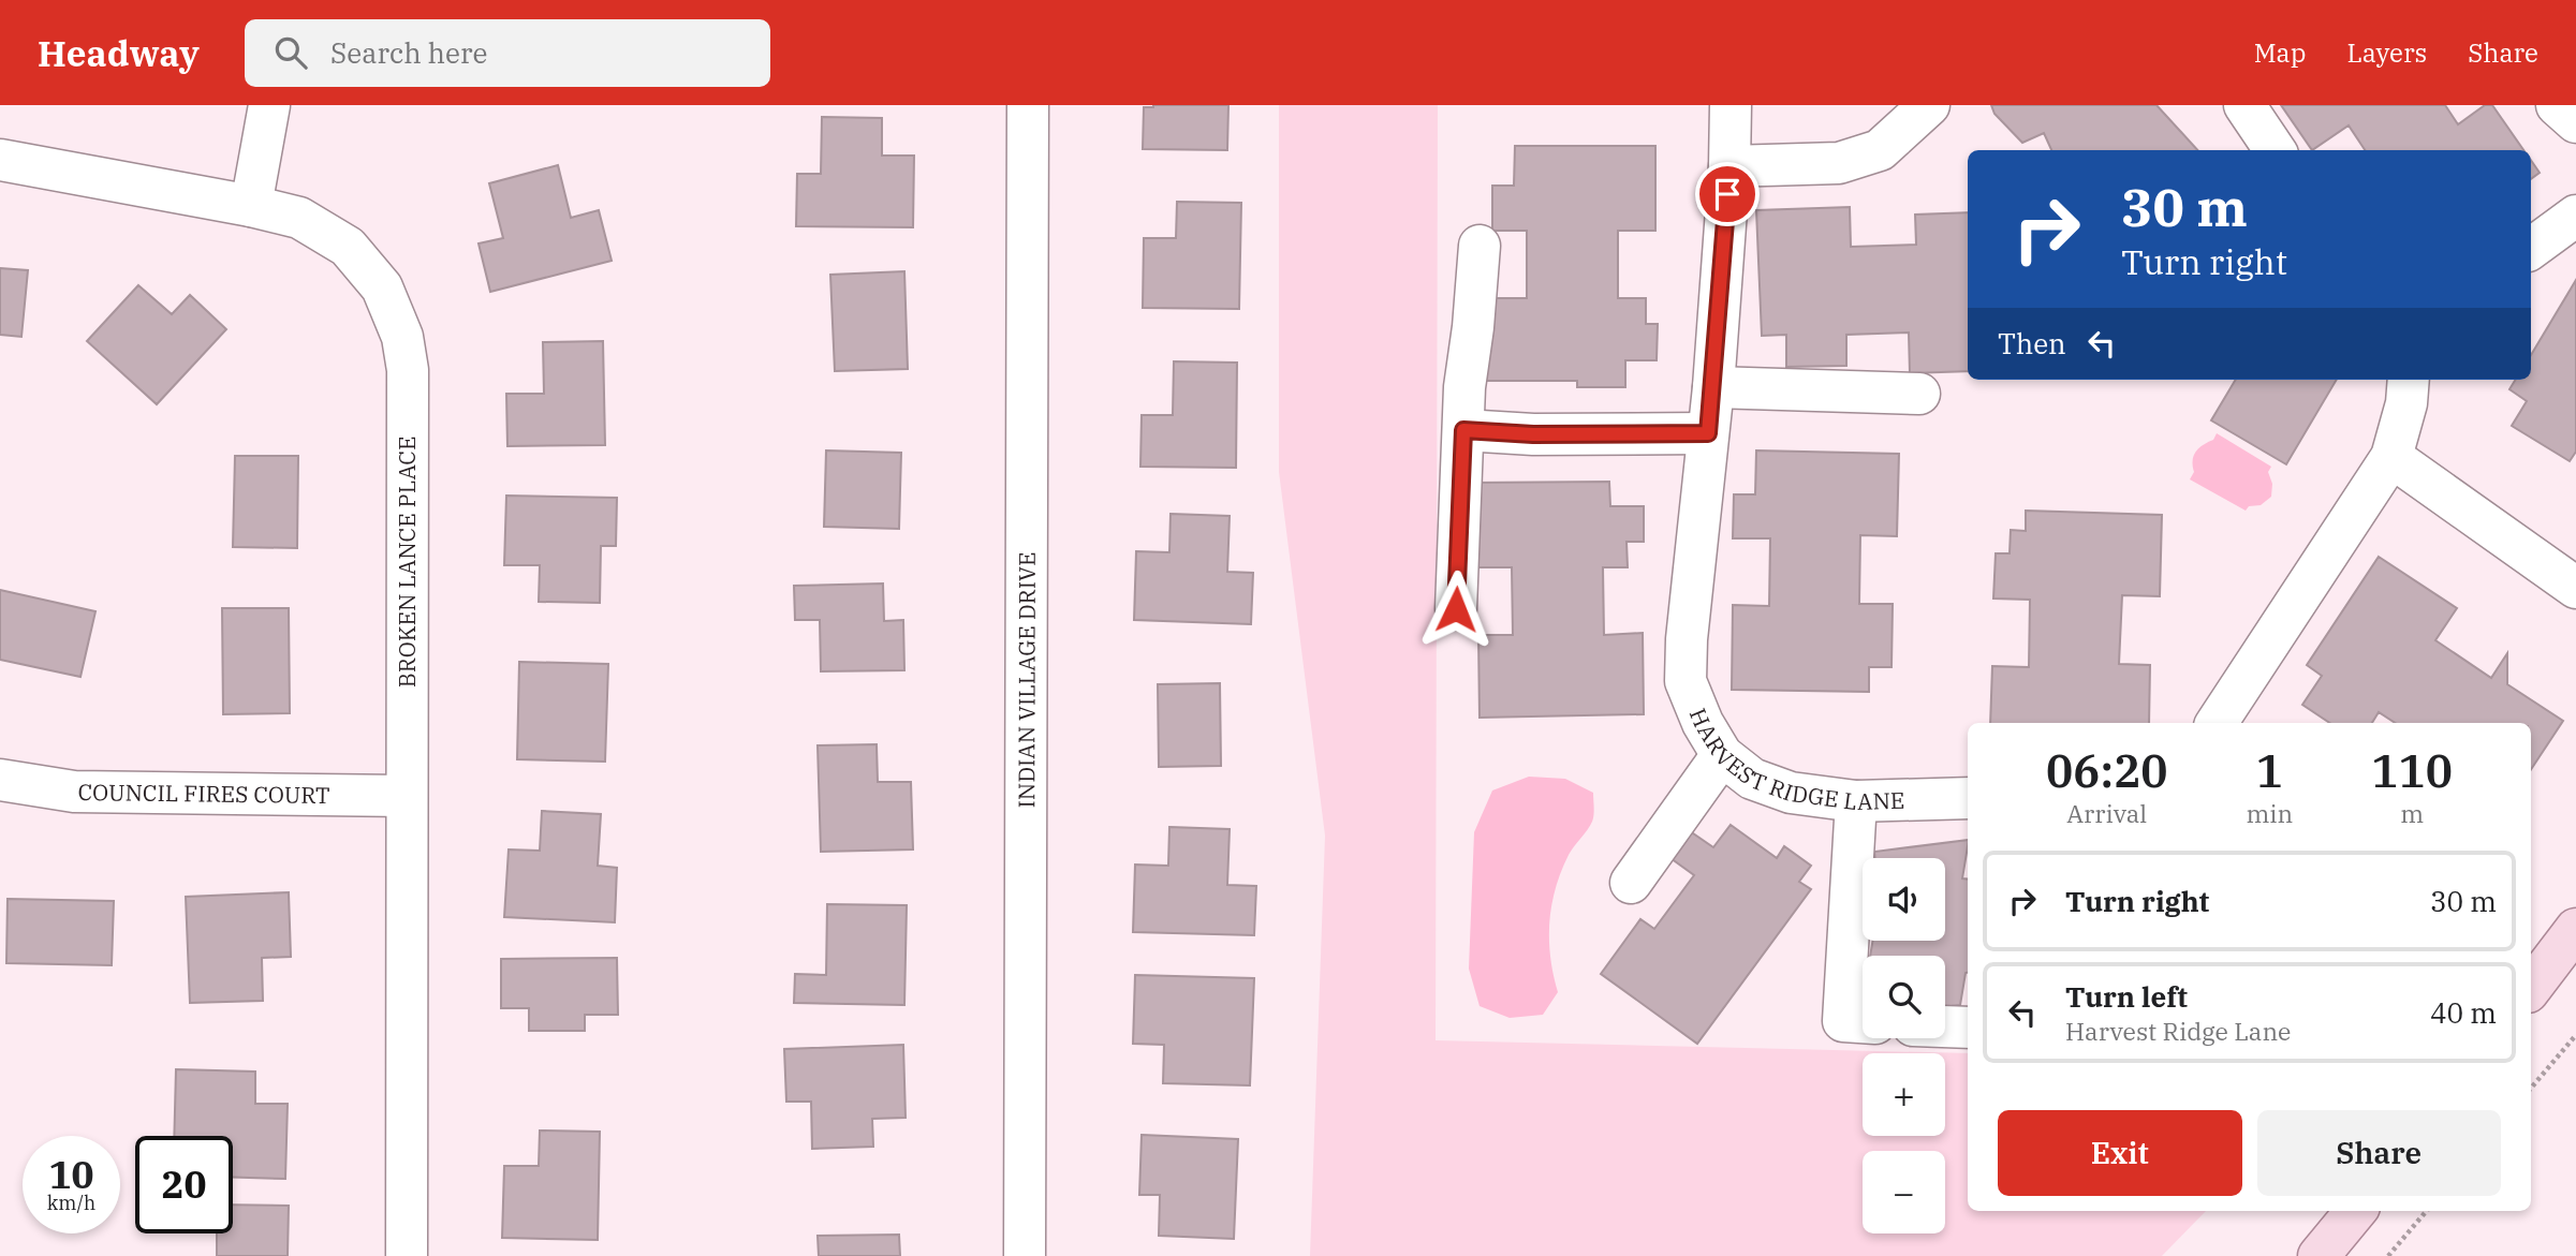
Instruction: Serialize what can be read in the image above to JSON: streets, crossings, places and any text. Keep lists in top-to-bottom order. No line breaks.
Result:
{"streets":{"street":["BROKEN LANCE PLACE","INDIAN VILLAGE DRIVE","HARVEST RIDGE LANE","COUNCIL FIRES COURT"]},"crossings":[["BROKEN LANCE PLACE","COUNCIL FIRES COURT"]],"page":{"header":"Headway","search":"Search here","nav":["Map","Layers","Share"],"turn":["30 m","Turn right"],"then":"Then","eta":["06:20","Arrival","1","min","110","m"],"list":[{"name":"Turn right","value":"30 m"},{"name":"Turn left","note":"Harvest Ridge Lane","value":"40 m"}],"map_buttons":["+","−"],"buttons":["Exit","Share"],"speed":"10 km/h","limit":"20"}}
